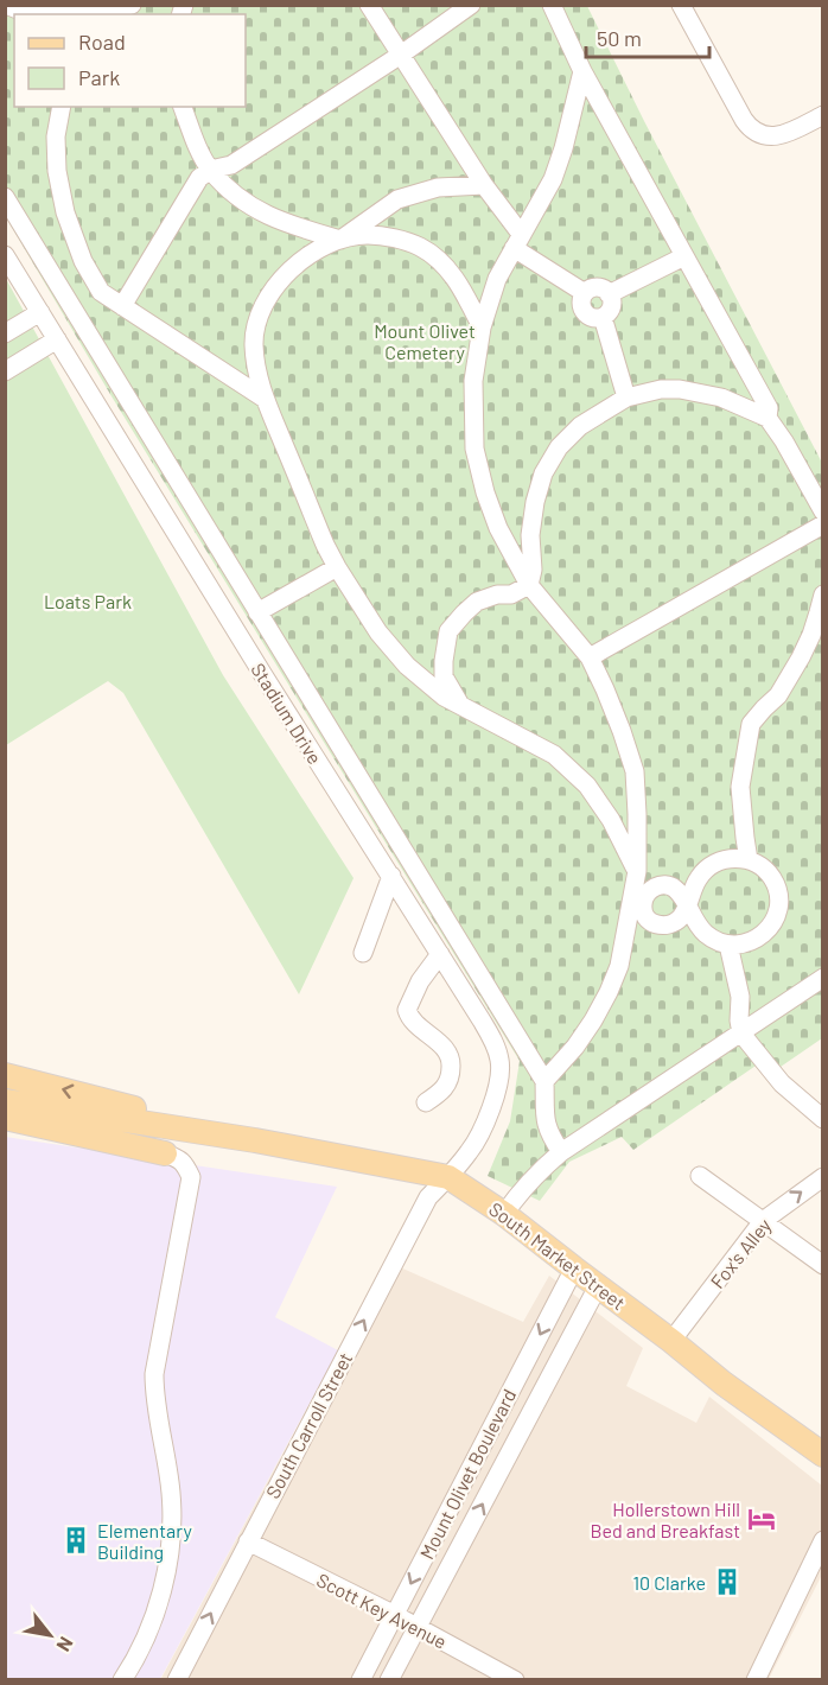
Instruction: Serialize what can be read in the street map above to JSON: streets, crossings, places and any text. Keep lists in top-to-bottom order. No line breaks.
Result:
{"streets":{"main road":["South Market Street"],"street":["Stadium Drive","Fox's Alley","South Carroll Street","Mount Olivet Boulevard","Scott Key Avenue"]},"crossings":[["Stadium Drive","South Market Street"],["Stadium Drive","South Carroll Street"],["Fox's Alley","South Market Street"],["South Market Street","South Carroll Street"],["South Market Street","Mount Olivet Boulevard"],["South Carroll Street","Scott Key Avenue"],["Mount Olivet Boulevard","Scott Key Avenue"]],"one_way":["South Carroll Street"],"parks":["Mount Olivet Cemetery","Loats Park"],"places":{"hotel":["Hollerstown Hill Bed and Breakfast"],"building":["Elementary Building","10 Clarke"]},"legend":["Road","Park"],"scale_bar":"50 m","north":"bottom right"}
